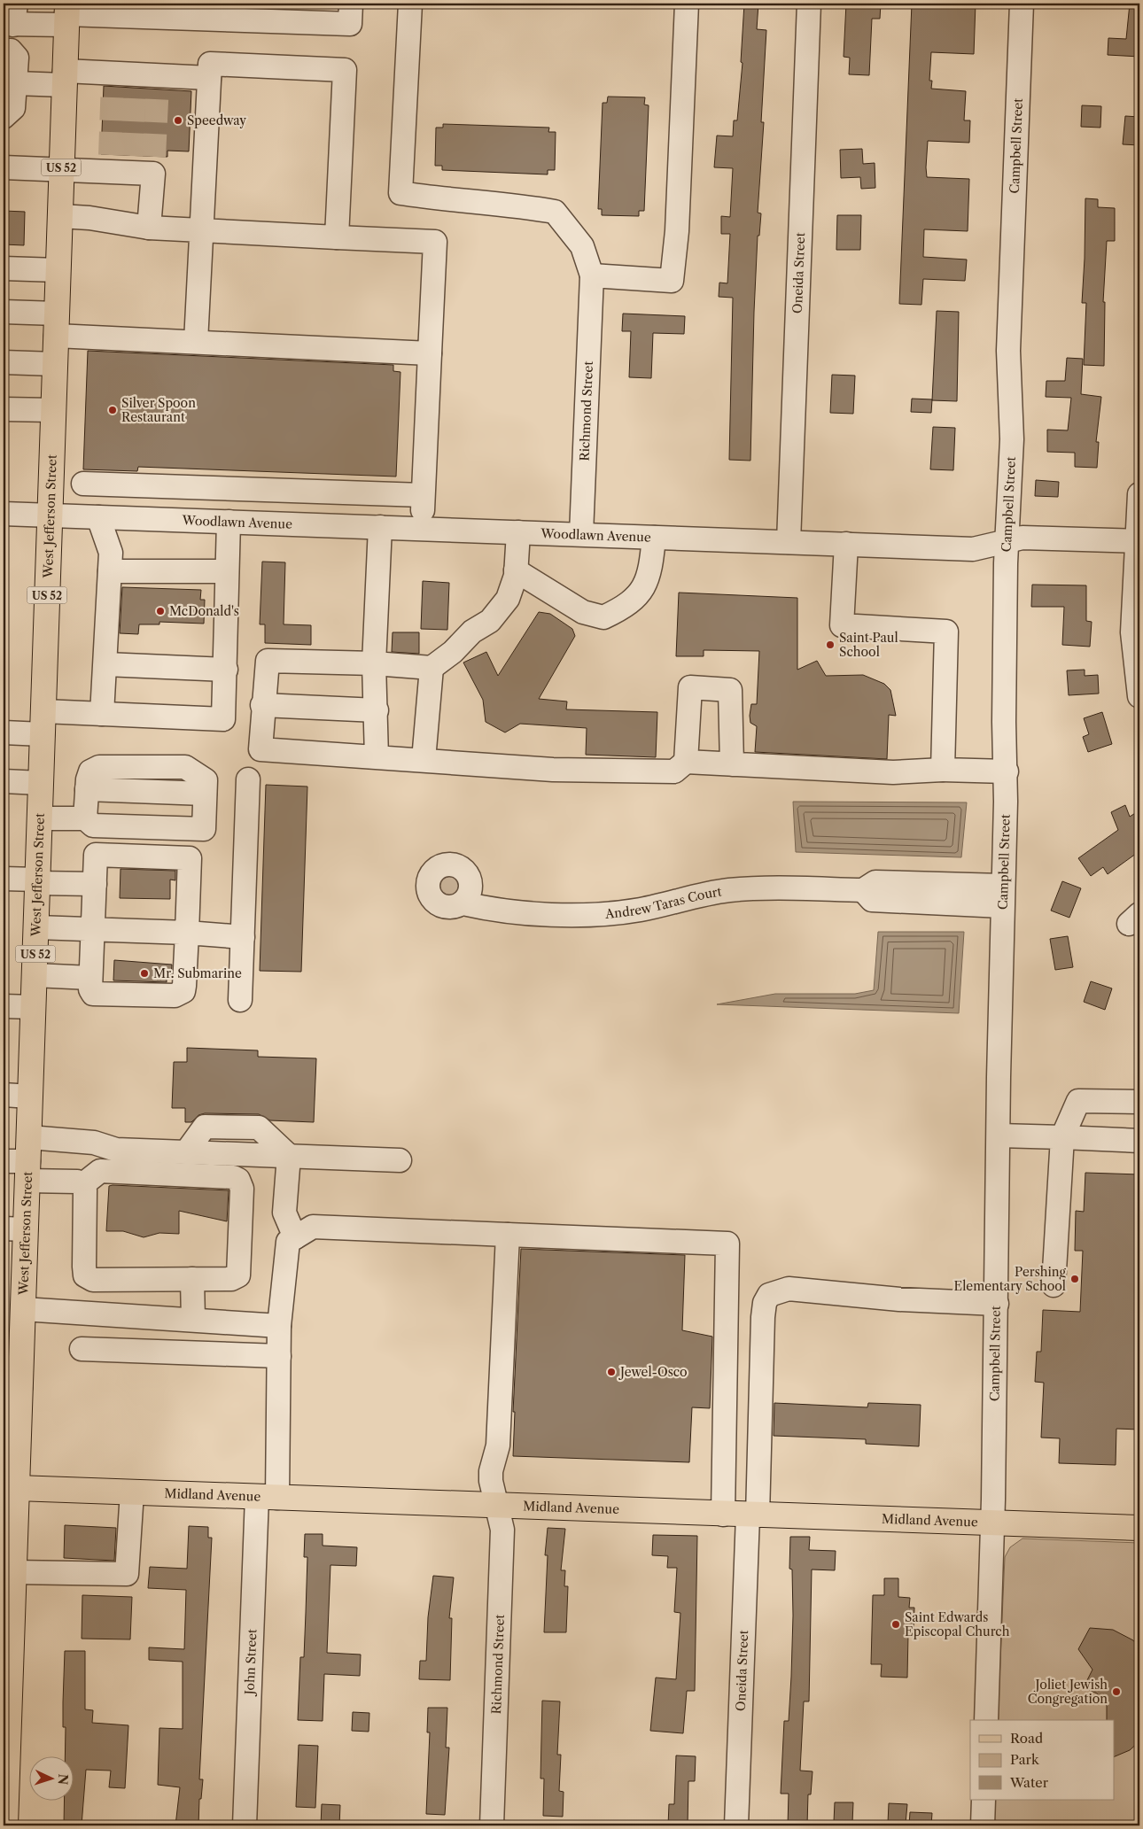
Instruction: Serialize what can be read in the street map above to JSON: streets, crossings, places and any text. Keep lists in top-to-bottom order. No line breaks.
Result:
{"streets":{"main road":["US 52","West Jefferson Street","Midland Avenue"],"street":["Campbell Street","Oneida Street","Richmond Street","Woodlawn Avenue","Andrew Taras Court","John Street"]},"crossings":[["Campbell Street","Oneida Street"],["Campbell Street","Woodlawn Avenue"],["Campbell Street","Andrew Taras Court"],["Campbell Street","Midland Avenue"],["Oneida Street","Woodlawn Avenue"],["Oneida Street","Midland Avenue"],["Richmond Street","Woodlawn Avenue"],["Richmond Street","Midland Avenue"],["West Jefferson Street","Woodlawn Avenue"],["West Jefferson Street","Midland Avenue"],["Midland Avenue","John Street"]],"places":["Speedway","Silver Spoon Restaurant","McDonald's","Saint Paul School","Mr. Submarine","Pershing Elementary School","Jewel-Osco","Saint Edwards Episcopal Church","Joliet Jewish Congregation"],"legend":["Road","Park","Water"],"north":"right"}
